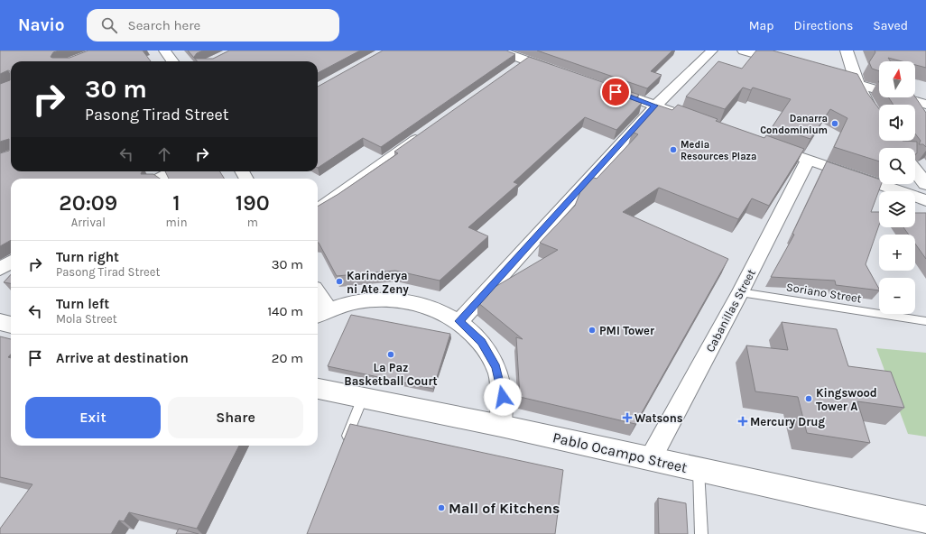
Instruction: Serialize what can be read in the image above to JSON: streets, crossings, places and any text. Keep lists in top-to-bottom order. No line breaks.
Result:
{"streets":{"main road":["Pablo Ocampo Street"],"street":["Cabanillas Street"],"lane":["Soriano Street"]},"crossings":[["Soriano Street","Cabanillas Street"],["Cabanillas Street","Pablo Ocampo Street"]],"places":{"other":["Danarra Condominium","Media Resources Plaza","Karinderya ni Ate Zeny","PMI Tower","La Paz Basketball Court","Kingswood Tower A","Mall of Kitchens"],"health":["Watsons","Mercury Drug"]},"north":"top","page":{"header":"Navio","search":"Search here","nav":["Map","Directions","Saved"],"map_buttons":["+","−"],"turn":["30 m","Pasong Tirad Street"],"eta":["20:09","Arrival","1","min","190","m"],"list":[{"name":"Turn right","note":"Pasong Tirad Street","value":"30 m"},{"name":"Turn left","note":"Mola Street","value":"140 m"},{"name":"Arrive at destination","value":"20 m"}],"buttons":["Exit","Share"]}}
